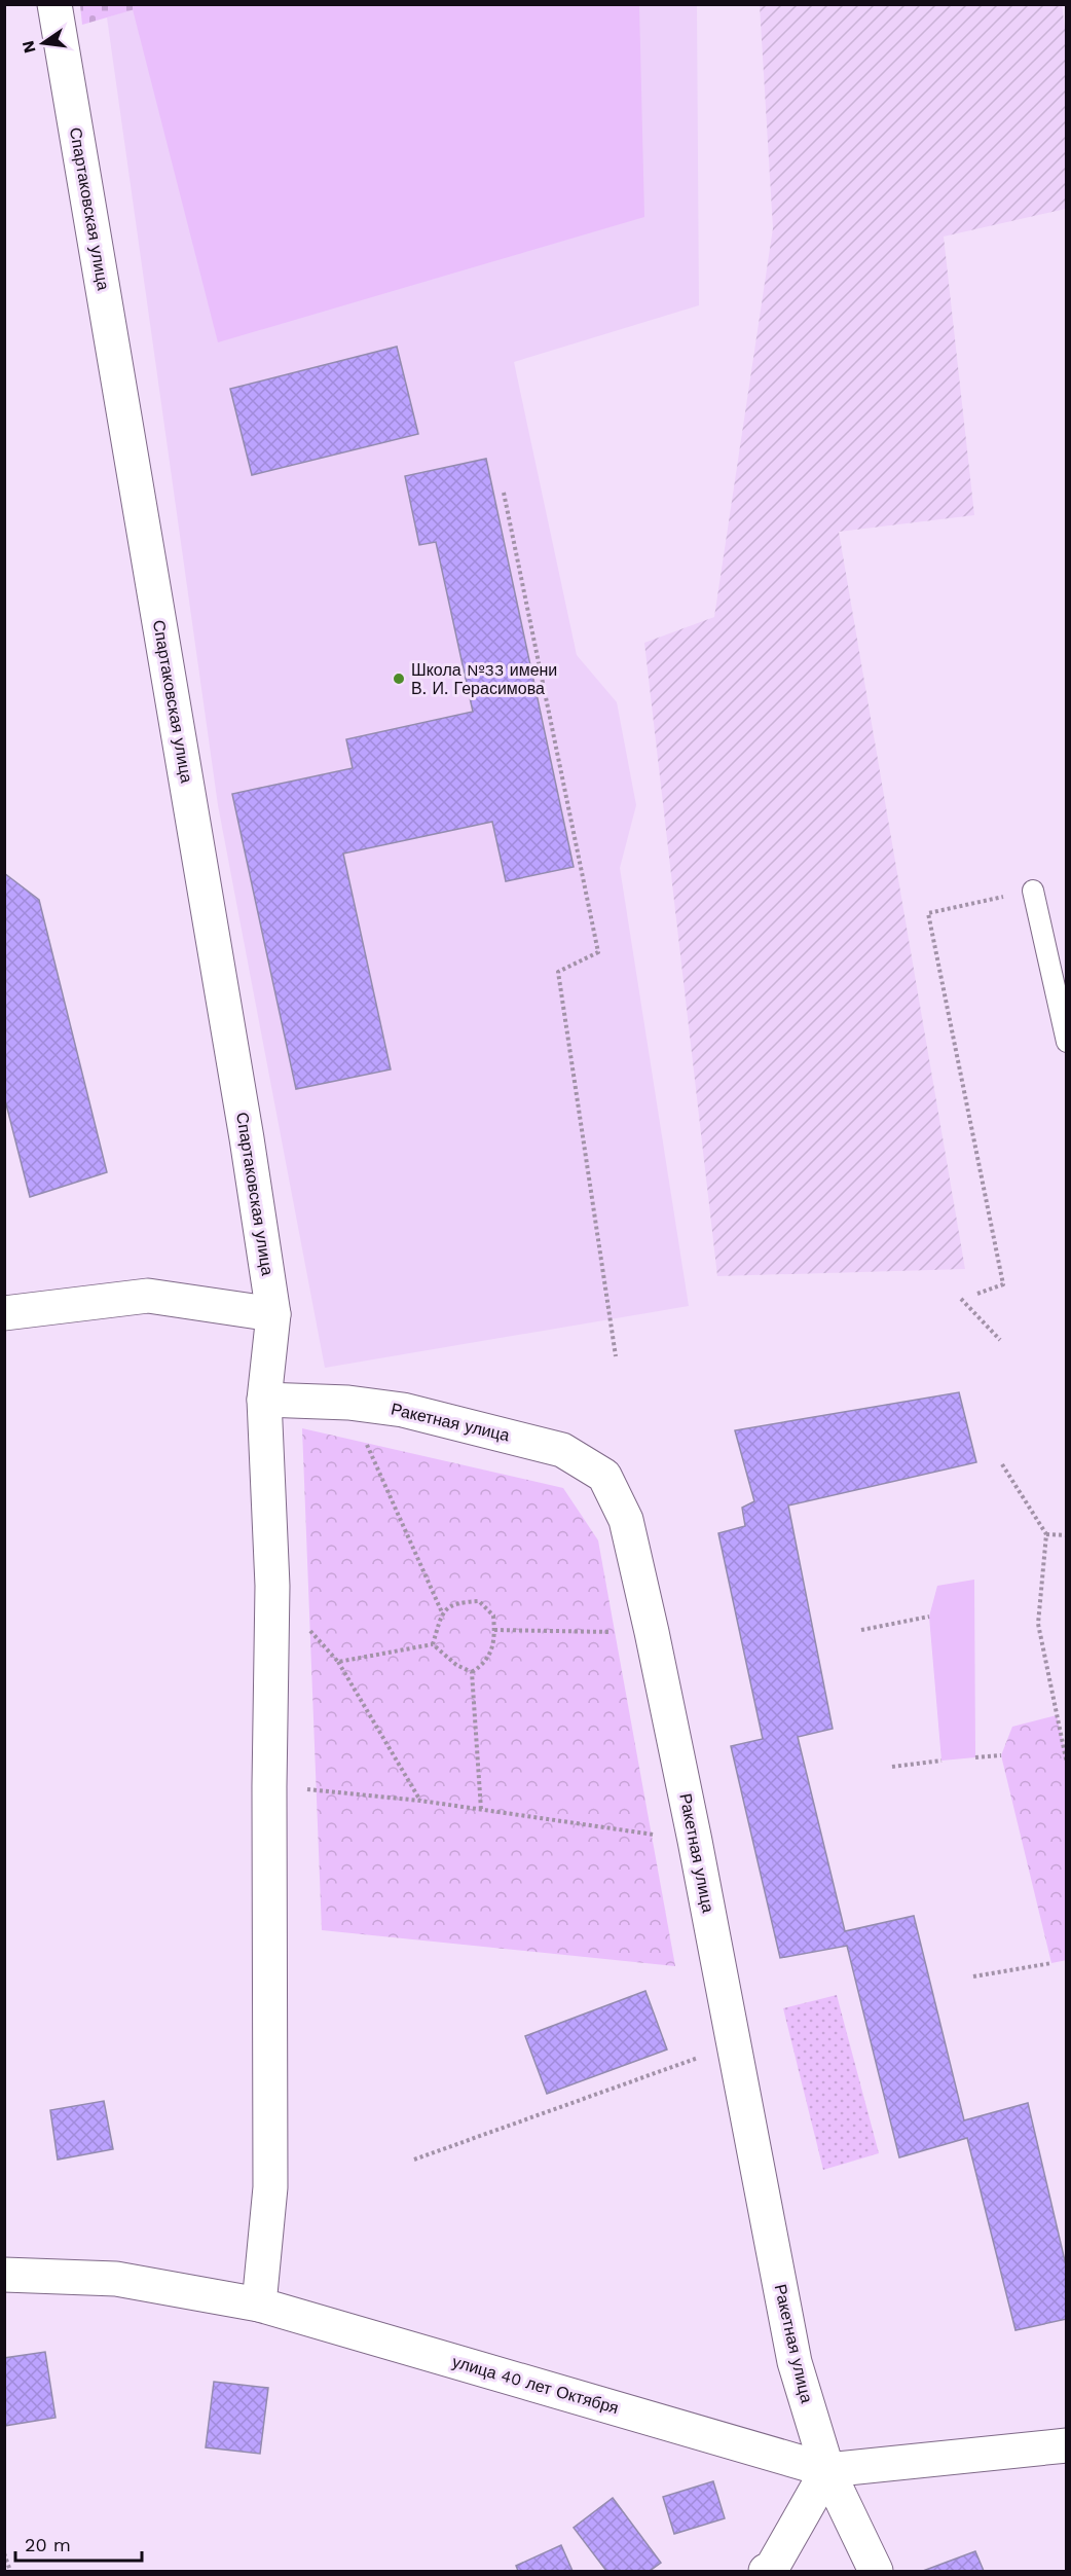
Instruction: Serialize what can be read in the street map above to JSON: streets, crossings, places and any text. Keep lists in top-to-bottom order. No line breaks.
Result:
{"streets":{"main road":["Спартаковская улица","Ракетная улица","улица 40 лет Октября"]},"crossings":[["Спартаковская улица","Ракетная улица"],["Спартаковская улица","улица 40 лет Октября"],["Ракетная улица","улица 40 лет Октября"]],"places":["Школа №33 имени В. И. Герасимова"],"scale_bar":"20 m","north":"left"}
